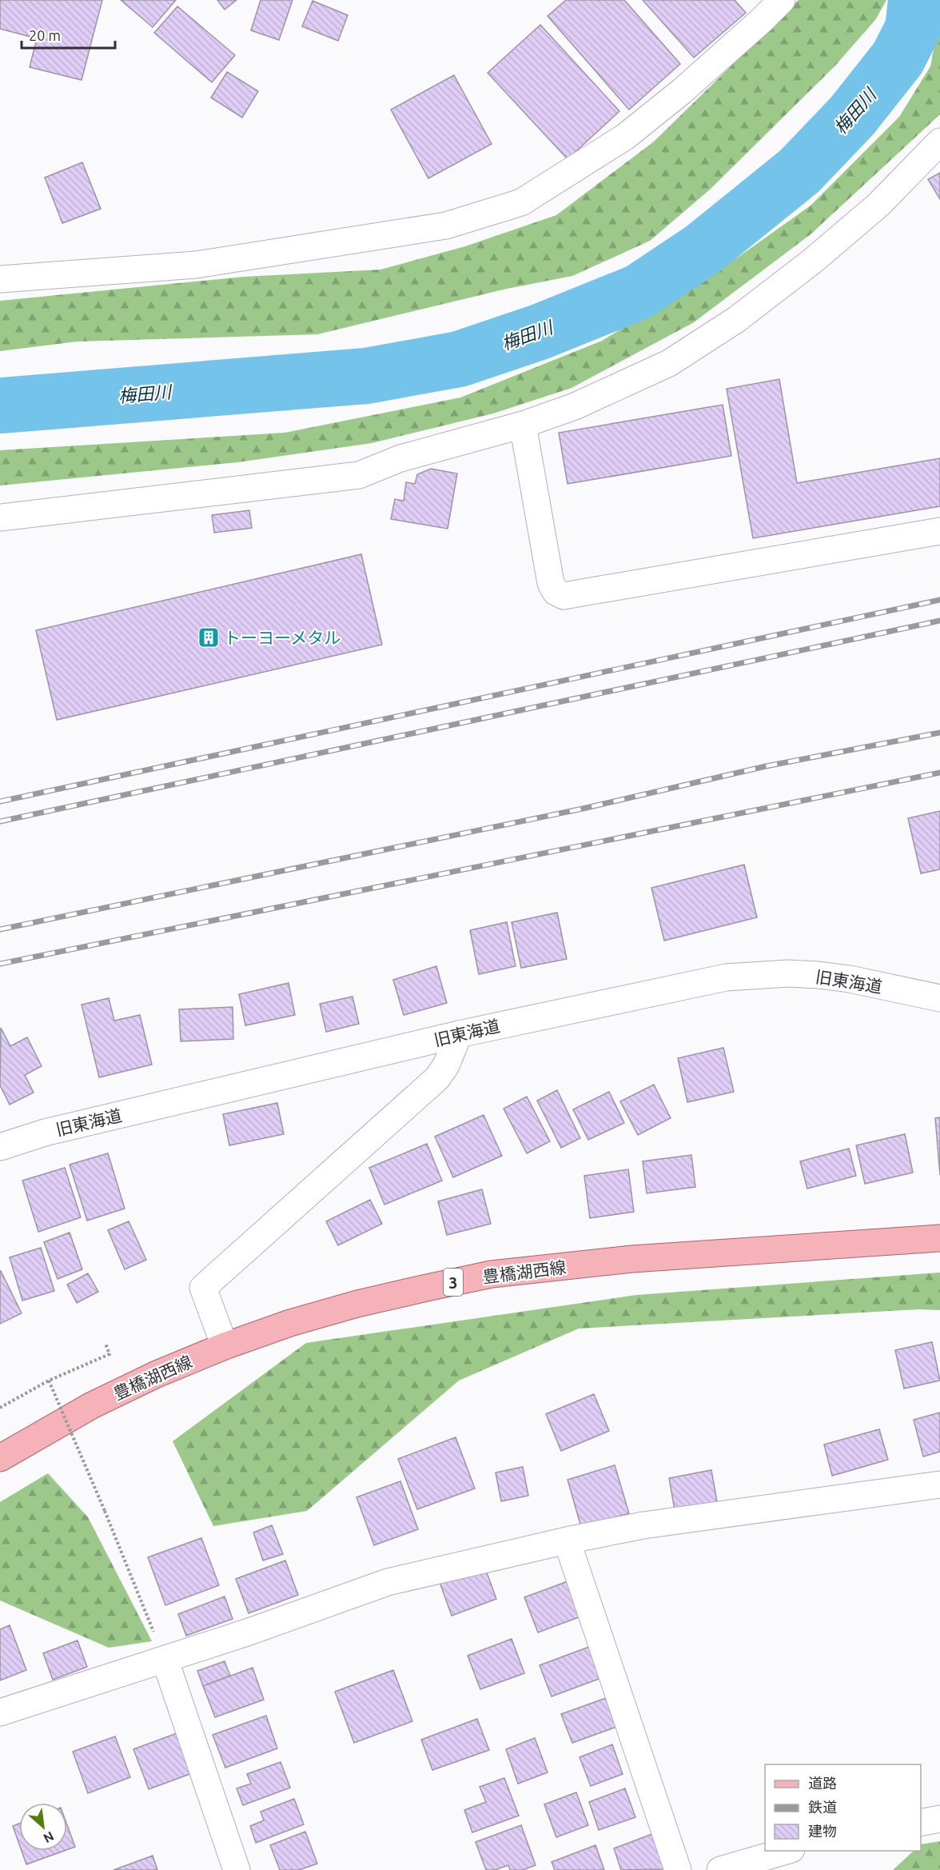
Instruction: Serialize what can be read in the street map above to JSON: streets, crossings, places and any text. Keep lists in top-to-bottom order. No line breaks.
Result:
{"streets":{"main road":["豊橋湖西線","3"],"street":["旧東海道"]},"water":["梅田川"],"places":{"building":["トーヨーメタル"]},"legend":["道路","鉄道","建物"],"scale_bar":"20 m","north":"bottom right"}
